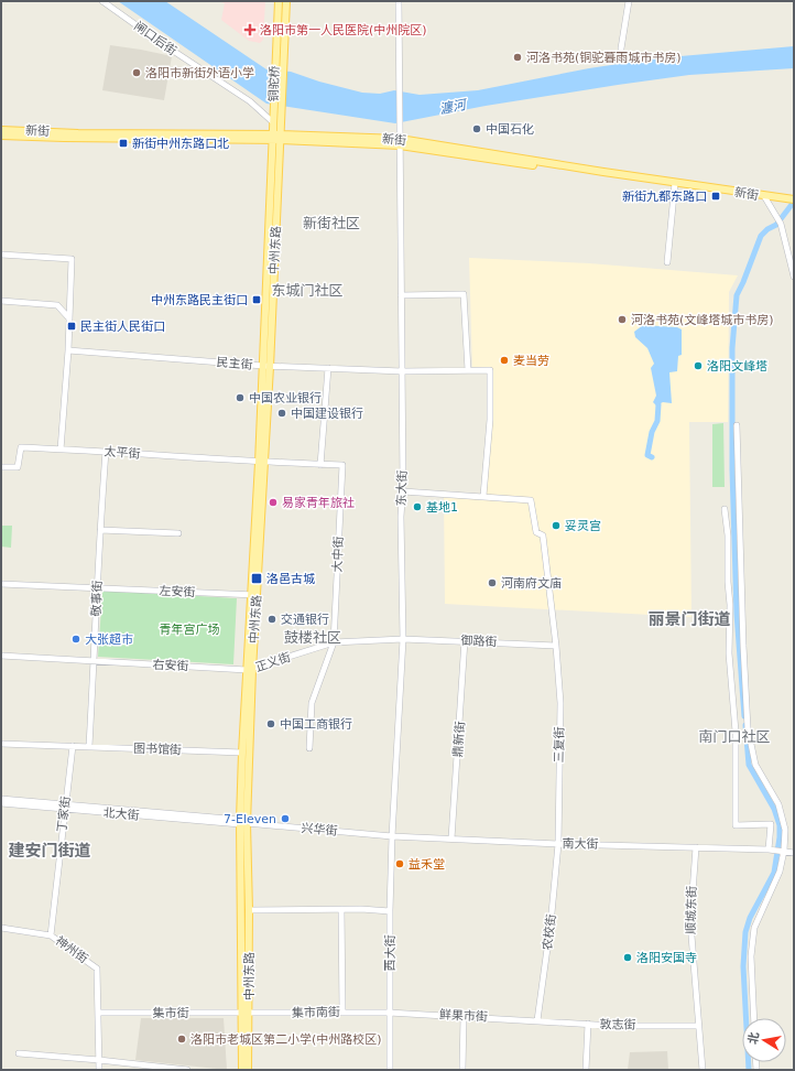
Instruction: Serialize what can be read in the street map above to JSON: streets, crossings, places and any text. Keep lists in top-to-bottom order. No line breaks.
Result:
{"streets":{"main road":["铜驼桥","新街","中州东路"],"street":["闸口后街","民主街","太平街","东大街","大中街","左安街","敬事街","御路街","正义街","右安街","鼎新街","三复街","图书馆街","丁家街","北大街","兴华街","南大街","顺城东街","农校街","神州街","西大街","集市街","集市南街","鲜果市街","敦志街"]},"crossings":[["闸口后街","铜驼桥"],["闸口后街","中州东路"],["铜驼桥","中州东路"],["新街","中州东路"],["新街","东大街"],["中州东路","民主街"],["中州东路","太平街"],["中州东路","左安街"],["中州东路","正义街"],["中州东路","右安街"],["中州东路","图书馆街"],["中州东路","北大街"],["中州东路","兴华街"],["中州东路","集市街"],["中州东路","集市南街"],["民主街","东大街"],["民主街","三复街"],["太平街","大中街"],["太平街","敬事街"],["东大街","御路街"],["东大街","正义街"],["东大街","兴华街"],["东大街","南大街"],["东大街","西大街"],["大中街","正义街"],["左安街","敬事街"],["敬事街","右安街"],["敬事街","图书馆街"],["御路街","正义街"],["御路街","鼎新街"],["御路街","三复街"],["正义街","右安街"],["鼎新街","南大街"],["三复街","南大街"],["三复街","农校街"],["图书馆街","丁家街"],["丁家街","北大街"],["丁家街","神州街"],["北大街","兴华街"],["兴华街","南大街"],["兴华街","西大街"],["南大街","顺城东街"],["南大街","农校街"],["南大街","西大街"],["顺城东街","敦志街"],["农校街","鲜果市街"],["农校街","敦志街"],["神州街","集市街"],["西大街","集市南街"],["西大街","鲜果市街"],["集市街","集市南街"],["集市南街","鲜果市街"],["鲜果市街","敦志街"]],"districts":["新街社区","东城门社区","丽景门街道","鼓楼社区","南门口社区","建安门街道"],"water":["瀍河"],"parks":["青年宫广场"],"places":{"health":["洛阳市第一人民医院(中州院区)"],"other":["河洛书苑(铜驼暮雨城市书房)","洛阳市新街外语小学","中国石化","河洛书苑(文峰塔城市书房)","麦当劳","洛阳文峰塔","中国农业银行","中国建设银行","易家青年旅社","基地1","妥灵宫","河南府文庙","交通银行","大张超市","中国工商银行","7-Eleven","益禾堂","洛阳安国寺","洛阳市老城区第二小学(中州路校区)"],"transit":["新街中州东路口北","新街九都东路口","中州东路民主街口","民主街人民街口","洛邑古城"]},"north":"left"}
